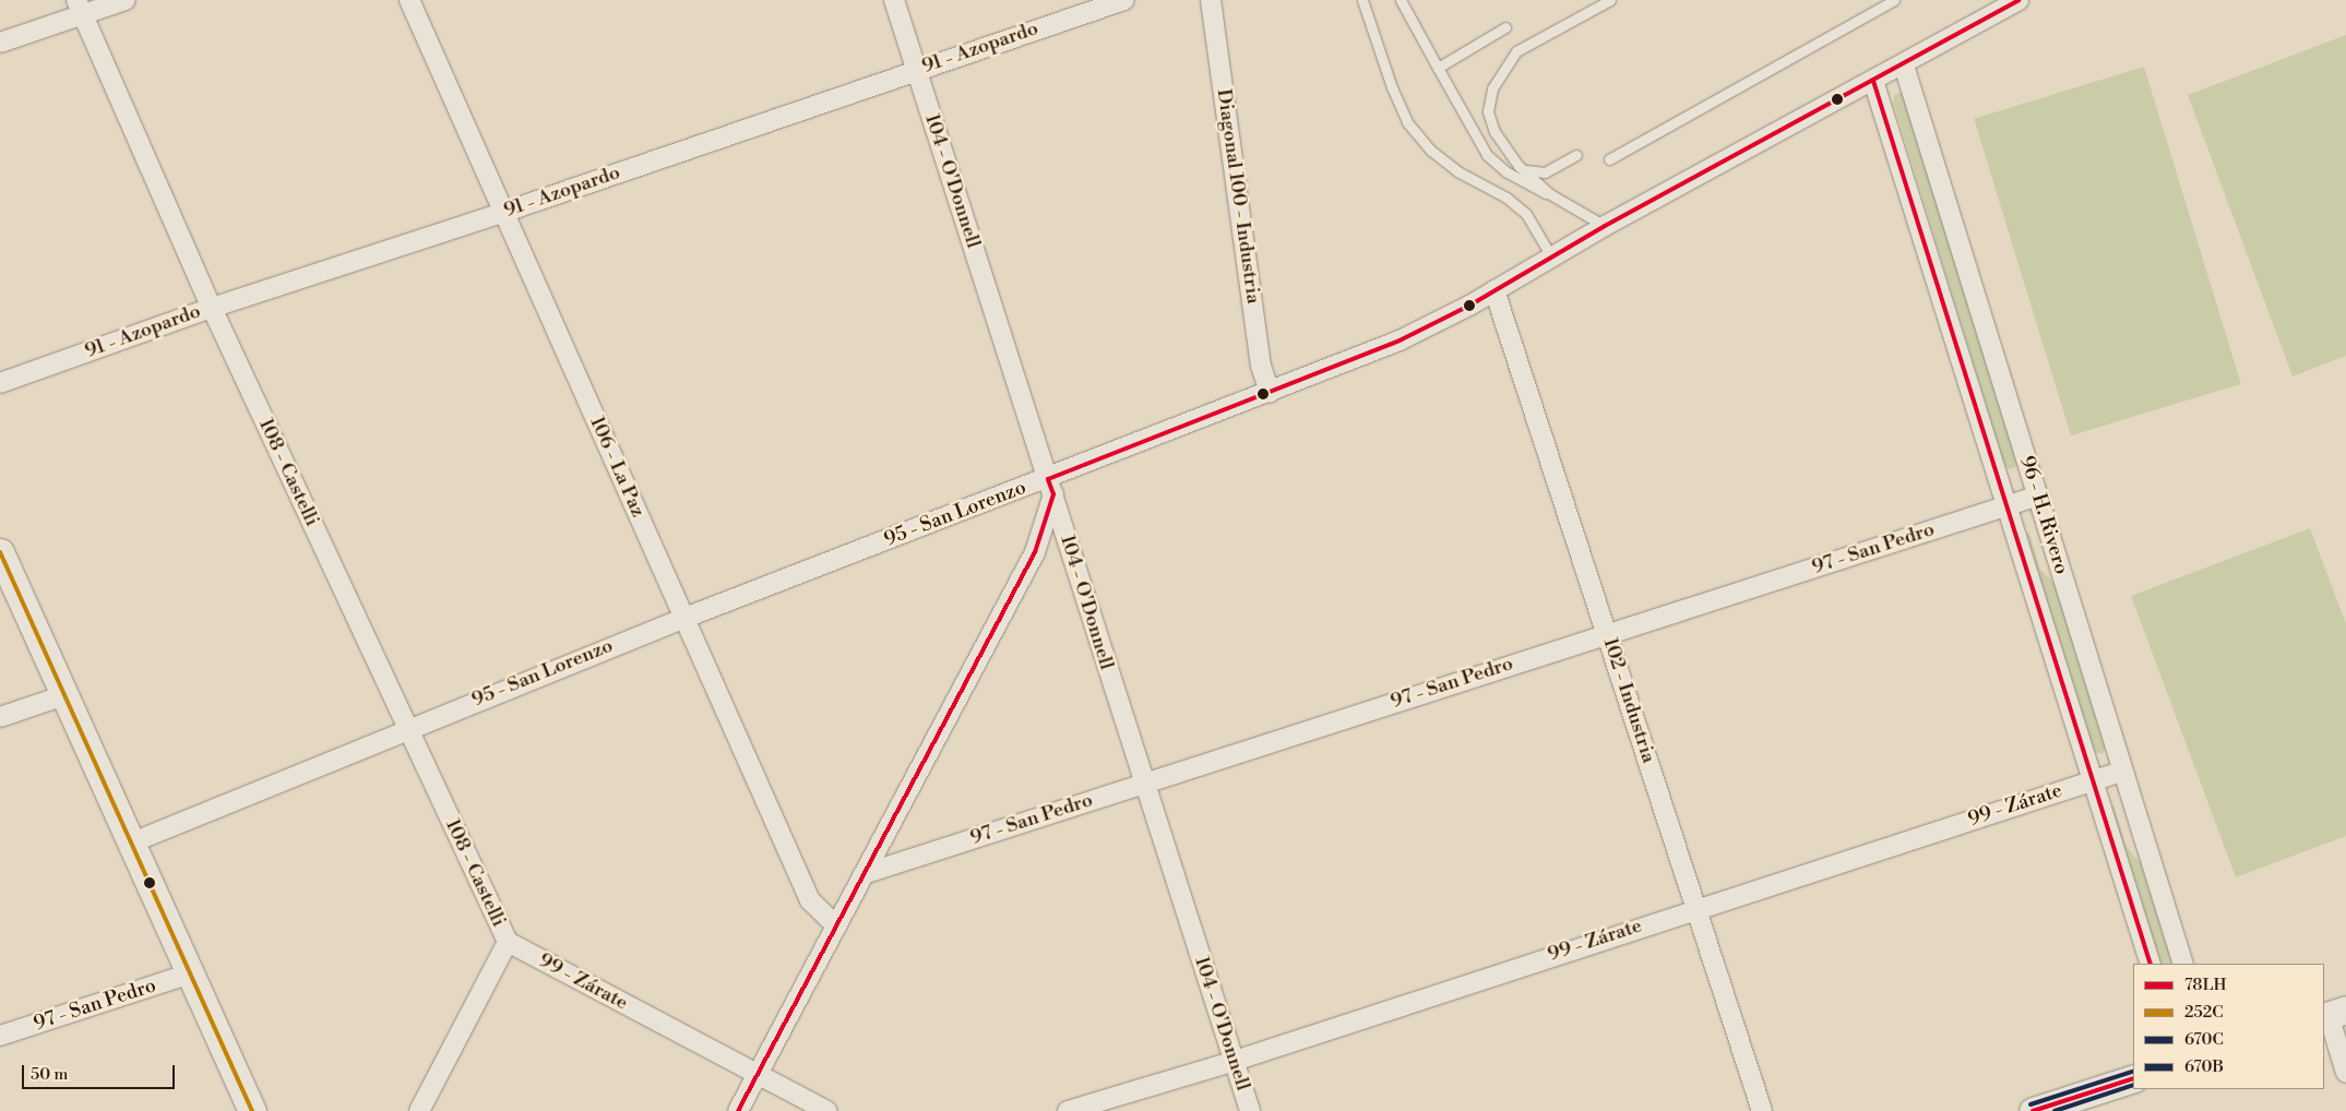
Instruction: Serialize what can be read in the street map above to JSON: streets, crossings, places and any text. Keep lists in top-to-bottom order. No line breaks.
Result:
{"streets":{"street":["91 - Azopardo","104 - O'Donnell","Diagonal 100 - Industria","106 - La Paz","108 - Castelli","95 - San Lorenzo","96 - H. Rivero","97 - San Pedro","102 - Industria","99 - Zárate"]},"crossings":[["91 - Azopardo","104 - O'Donnell"],["91 - Azopardo","106 - La Paz"],["91 - Azopardo","108 - Castelli"],["104 - O'Donnell","95 - San Lorenzo"],["104 - O'Donnell","97 - San Pedro"],["104 - O'Donnell","99 - Zárate"],["Diagonal 100 - Industria","95 - San Lorenzo"],["106 - La Paz","95 - San Lorenzo"],["108 - Castelli","95 - San Lorenzo"],["108 - Castelli","99 - Zárate"],["95 - San Lorenzo","96 - H. Rivero"],["95 - San Lorenzo","102 - Industria"],["96 - H. Rivero","97 - San Pedro"],["96 - H. Rivero","99 - Zárate"],["97 - San Pedro","102 - Industria"],["102 - Industria","99 - Zárate"]],"lines":["transit line 78LH","transit line 252C","transit line 670B","transit line 670C"],"legend":["78LH","252C","670C","670B"],"scale_bar":"50 m"}
